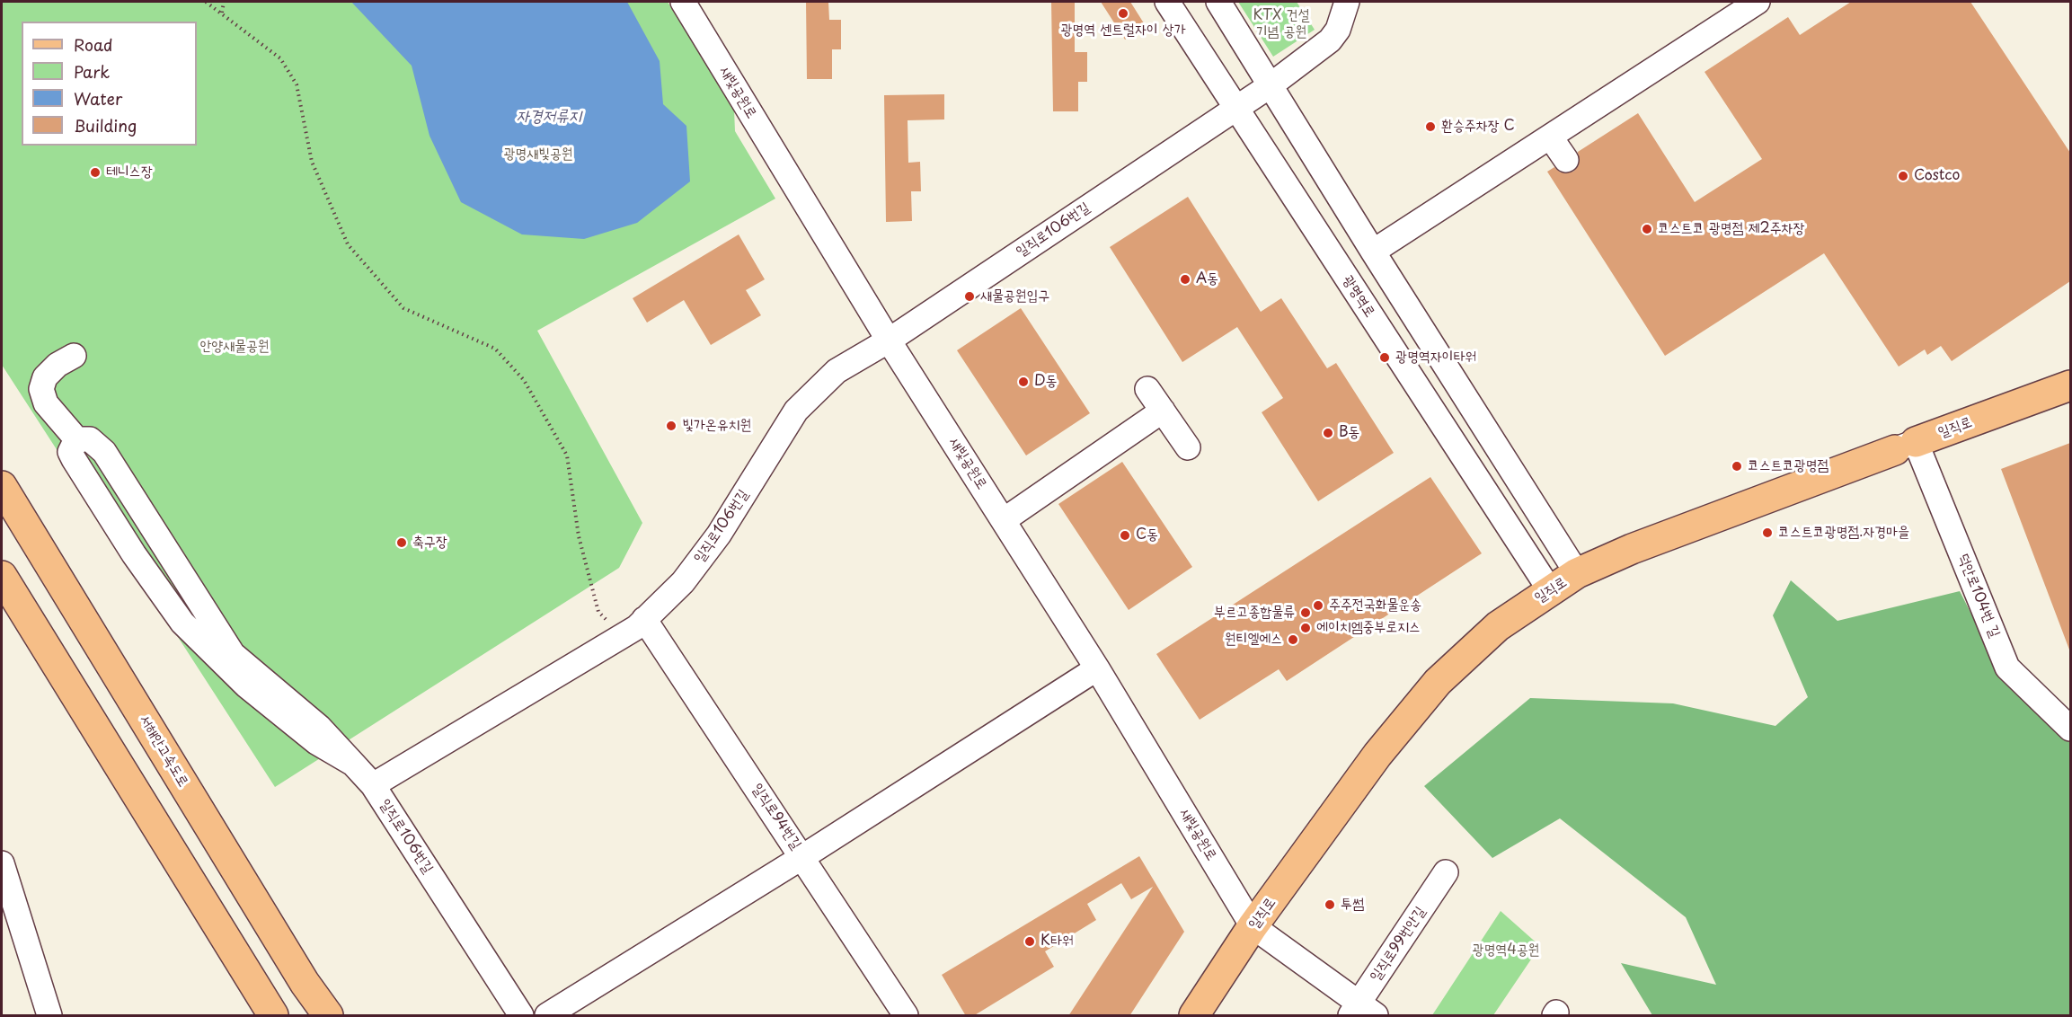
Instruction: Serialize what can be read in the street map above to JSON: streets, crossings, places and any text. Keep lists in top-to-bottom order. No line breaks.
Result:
{"streets":{"main road":["일직로","서해안고속도로"],"street":["새빛공원로","일직로106번길","광명역로","덕안로104번 길","일직로94번길","일직로99번안길"]},"crossings":[["새빛공원로","일직로106번길"],["새빛공원로","일직로"],["일직로106번길","광명역로"],["일직로106번길","일직로94번길"],["광명역로","일직로"],["일직로","덕안로104번 길"]],"water":["자경저류지"],"parks":["KTX 건설 기념 공원","광명새빛공원","안양새물공원","광명역4공원"],"places":["광명역 센트럴자이 상가","환승주차장 C","테니스장","Costco","코스트코 광명점 제2주차장","A동","새물공원입구","광명역자이타워","D동","빛가온유치원","B동","코스트코광명점","코스트코광명점.자경마을","C동","축구장","주주전국화물운송","부르고종합물류","에이치엠중부로지스","원티엘에스","투썸","K타워"],"legend":["Road","Park","Water","Building"]}
